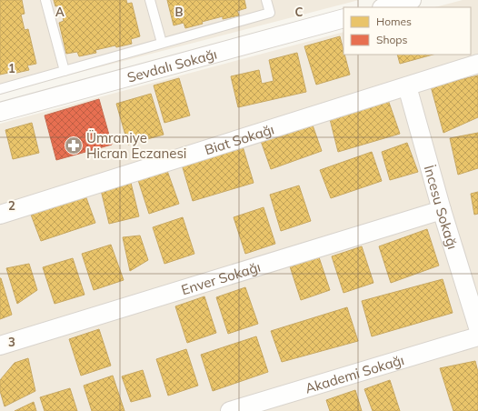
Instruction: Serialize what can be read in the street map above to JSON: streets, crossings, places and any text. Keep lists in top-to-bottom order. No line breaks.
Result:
{"streets":{"street":["Sevdalı Sokağı","Biat Sokağı","İncesu Sokağı","Enver Sokağı","Akademi Sokağı"]},"crossings":[["Biat Sokağı","İncesu Sokağı"],["İncesu Sokağı","Enver Sokağı"]],"places":{"pharmacy":["Ümraniye Hicran Eczanesi"]},"legend":["Homes","Shops"],"grid":{"columns":["A","B","C"],"rows":["1","2","3"]}}
